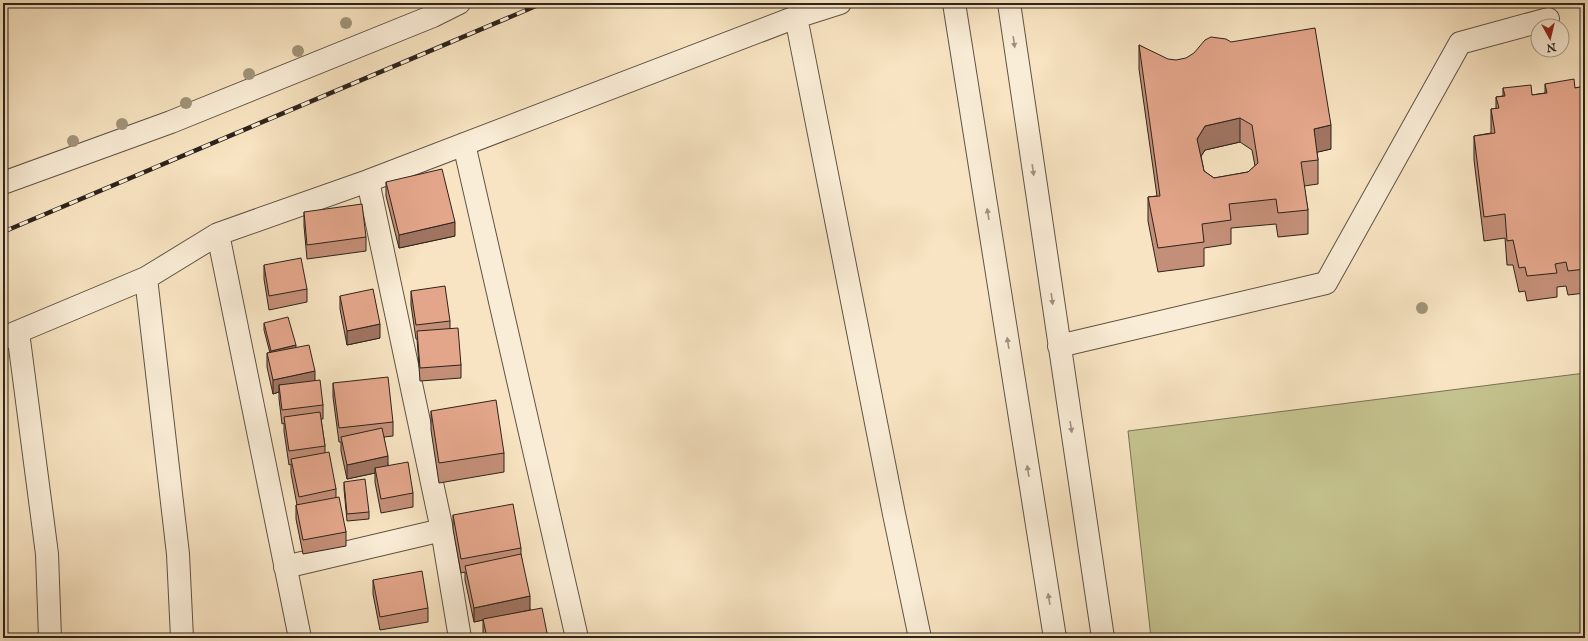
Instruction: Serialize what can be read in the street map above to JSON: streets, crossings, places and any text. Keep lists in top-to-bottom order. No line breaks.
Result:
{"north":"bottom"}
